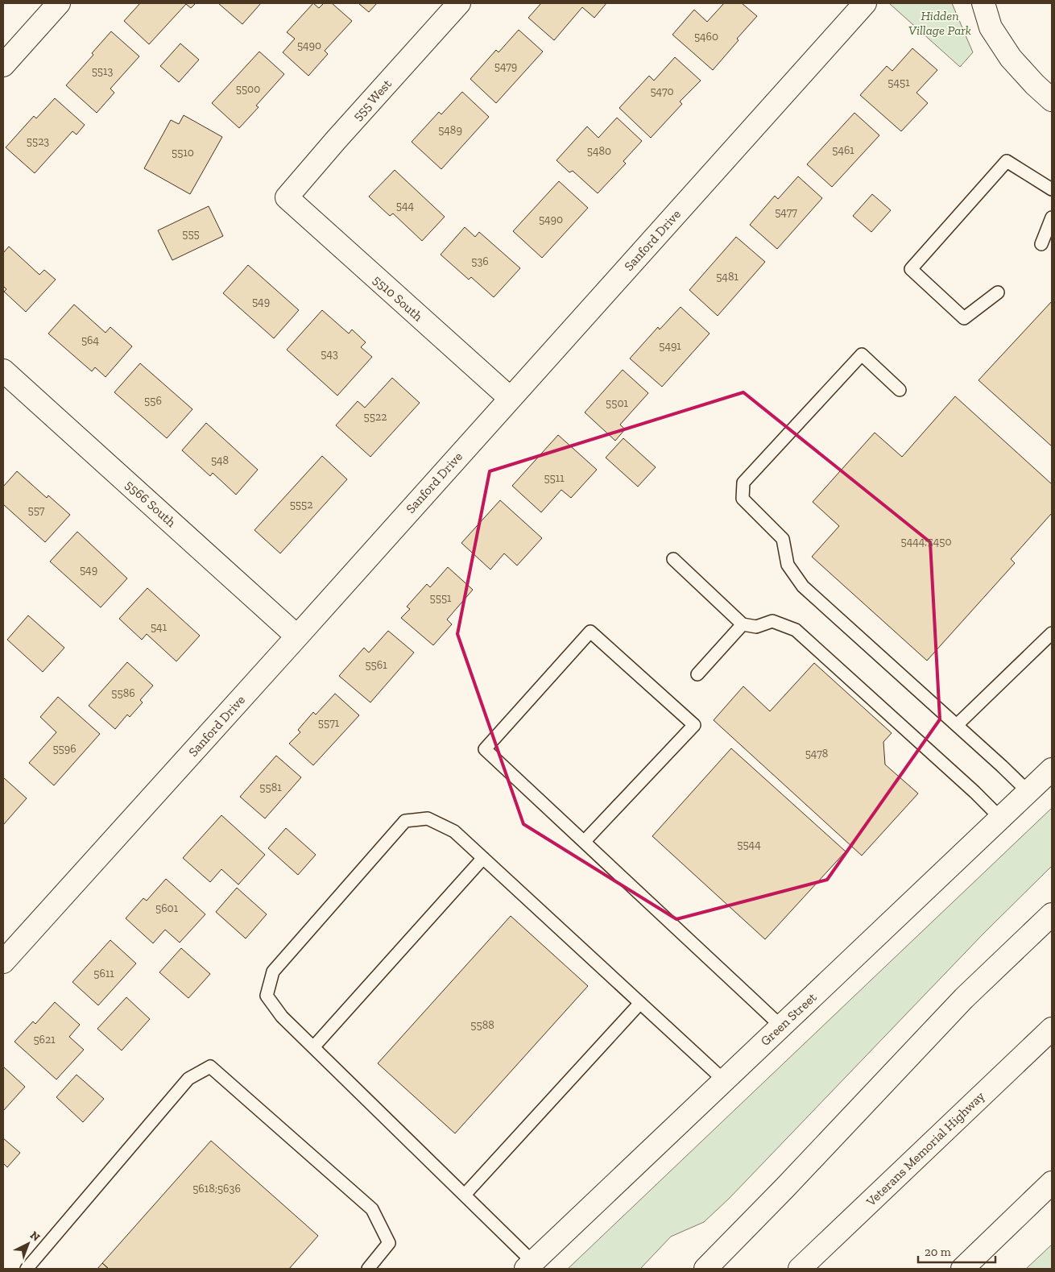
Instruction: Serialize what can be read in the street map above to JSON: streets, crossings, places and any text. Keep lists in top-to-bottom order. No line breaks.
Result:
{"streets":{"main road":["555 West","Sanford Drive","5510 South","5566 South","Green Street","Veterans Memorial Highway"]},"crossings":[["555 West","5510 South"],["Sanford Drive","5510 South"],["Sanford Drive","5566 South"]],"parks":["Hidden Village Park"],"house_numbers":["5460","5490","5479","5513","5451","5500","5470","5489","5523","5461","5480","5510","544","5477","5490","555","536","5481","549","564","5491","543","556","5501","5522","548","5511","5552","557","5444;5450","549","5551","541","5561","5586","5571","5596","5478","5581","5544","5601","5611","5588","5621","5618;5636"],"scale_bar":"20 m","north":"top right"}
